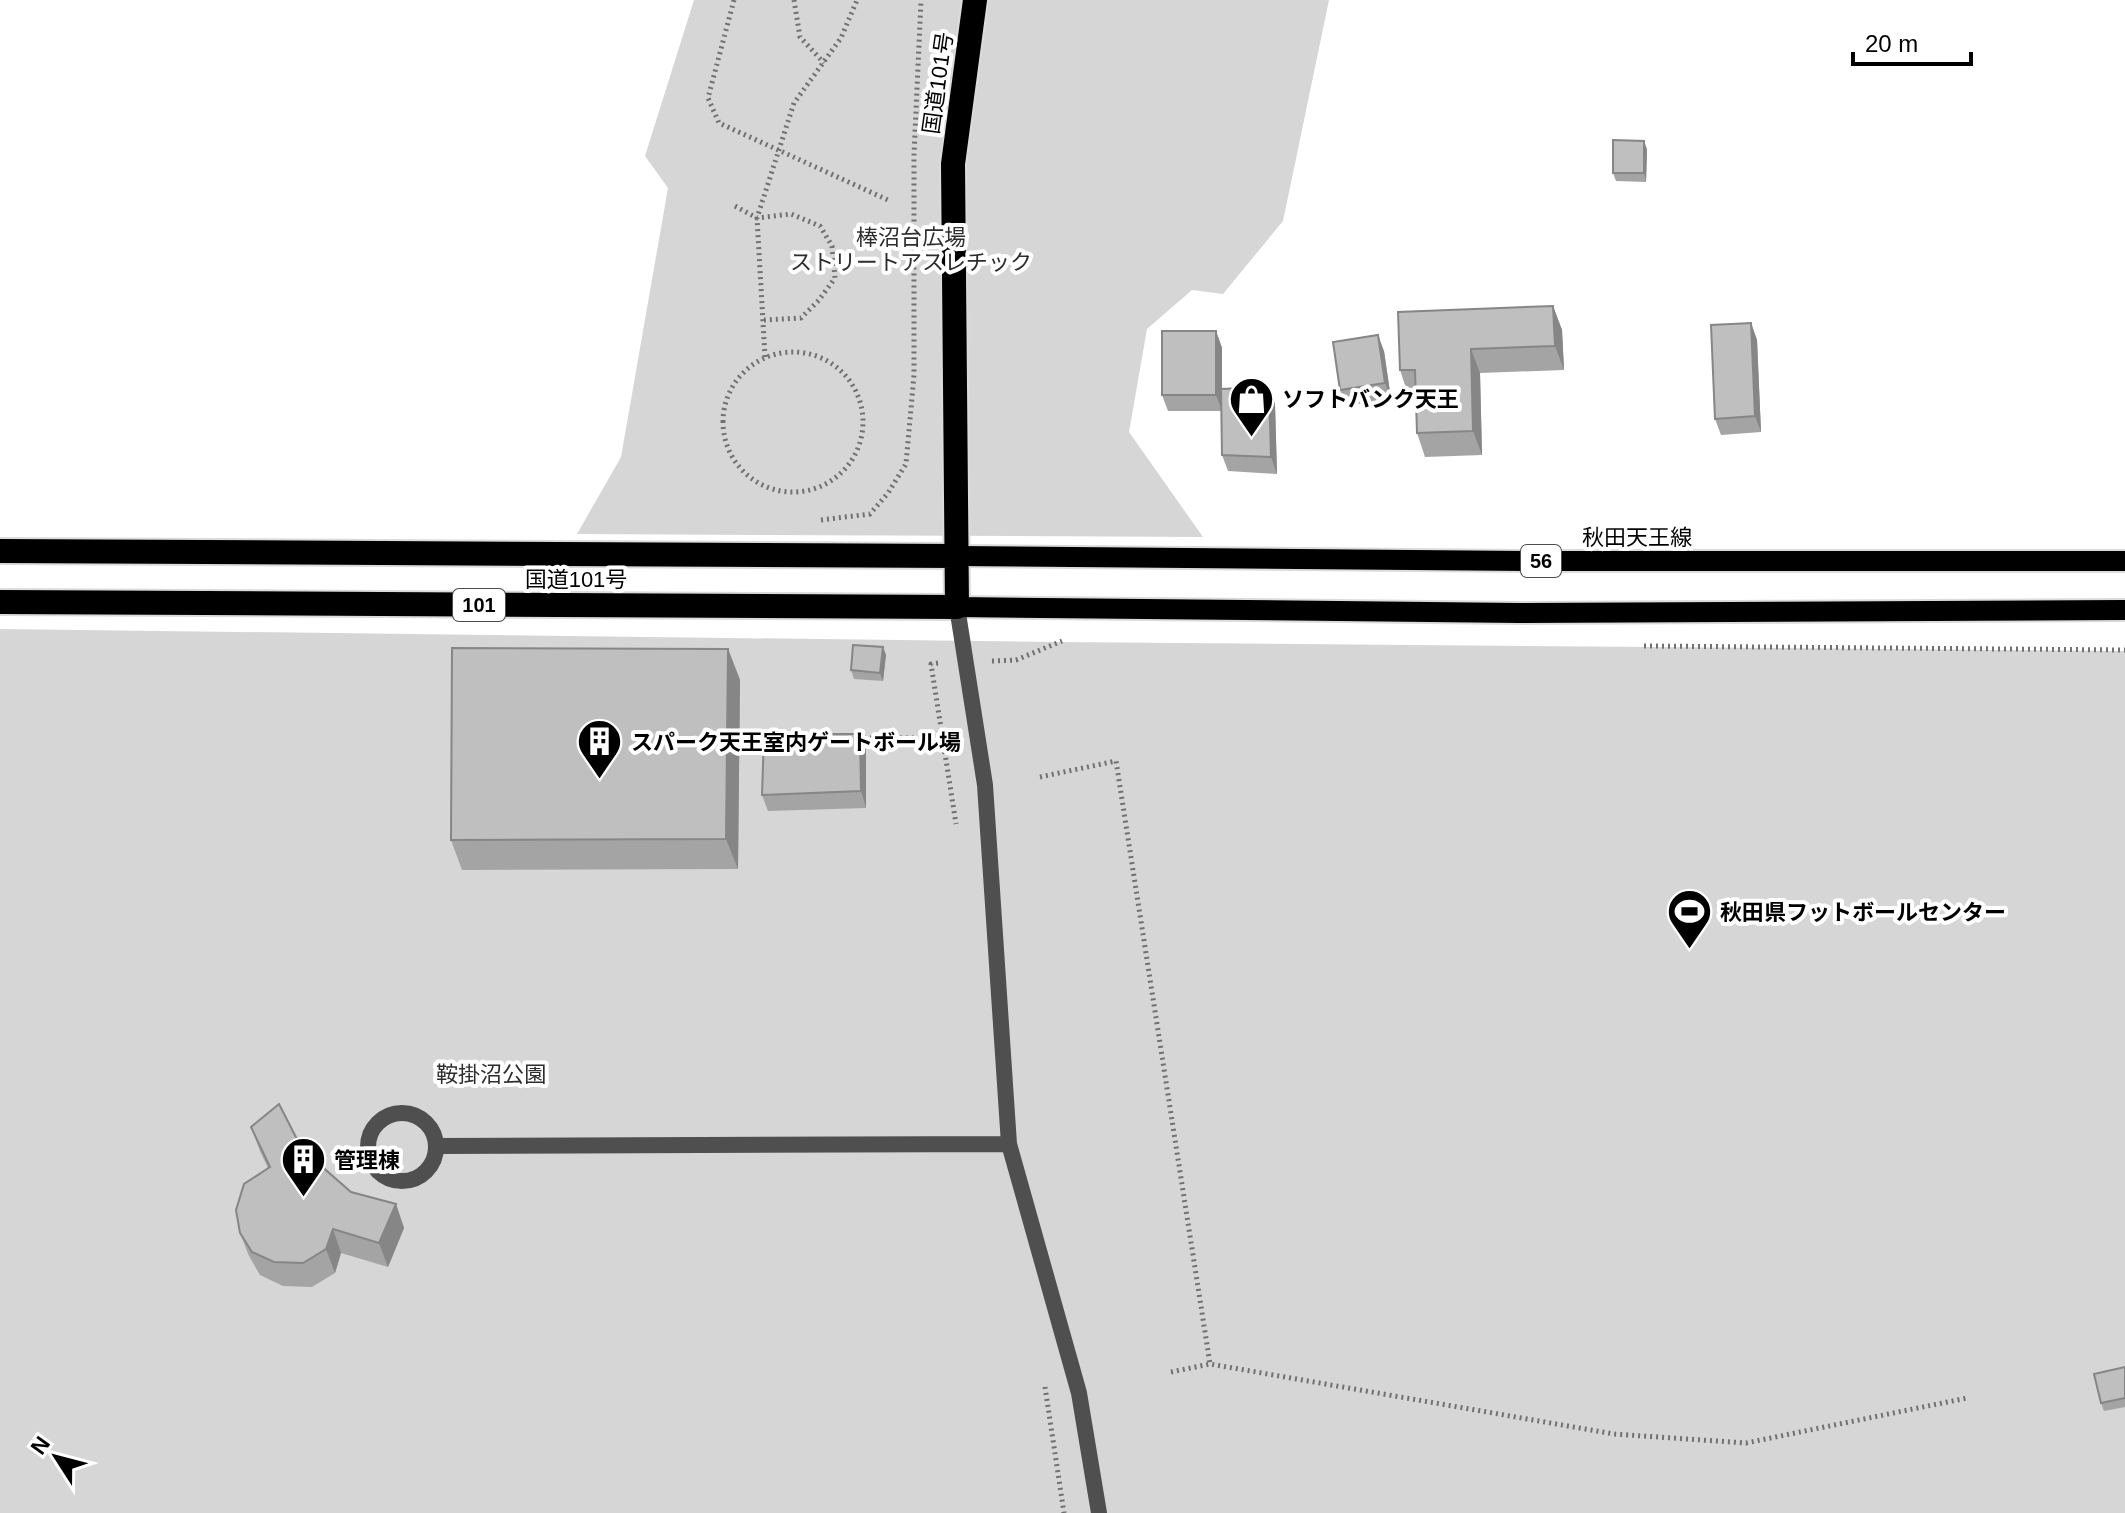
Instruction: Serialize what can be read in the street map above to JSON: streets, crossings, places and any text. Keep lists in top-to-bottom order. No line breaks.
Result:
{"streets":{"highway":["国道101号","101"],"main road":["秋田天王線","56"]},"crossings":[["国道101号","秋田天王線"]],"parks":["棒沼台広場 ストリートアスレチック","鞍掛沼公園"],"places":{"shop":["ソフトバンク天王"],"building":["スパーク天王室内ゲートボール場","管理棟"],"sports":["秋田県フットボールセンター"]},"scale_bar":"20 m","north":"top left"}
